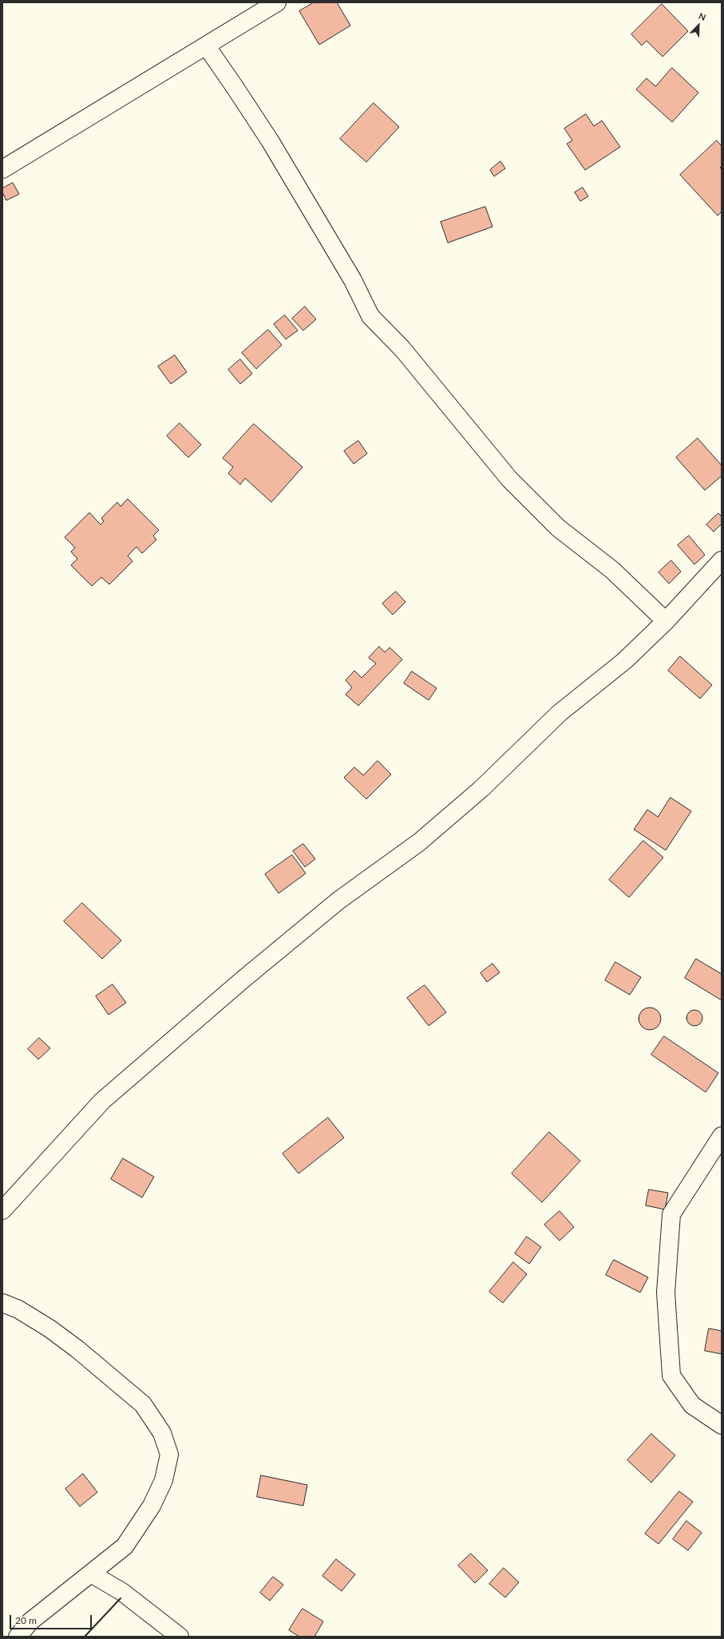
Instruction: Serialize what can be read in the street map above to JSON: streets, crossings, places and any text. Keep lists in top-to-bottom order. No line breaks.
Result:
{"scale_bar":"20 m","north":"top right"}
